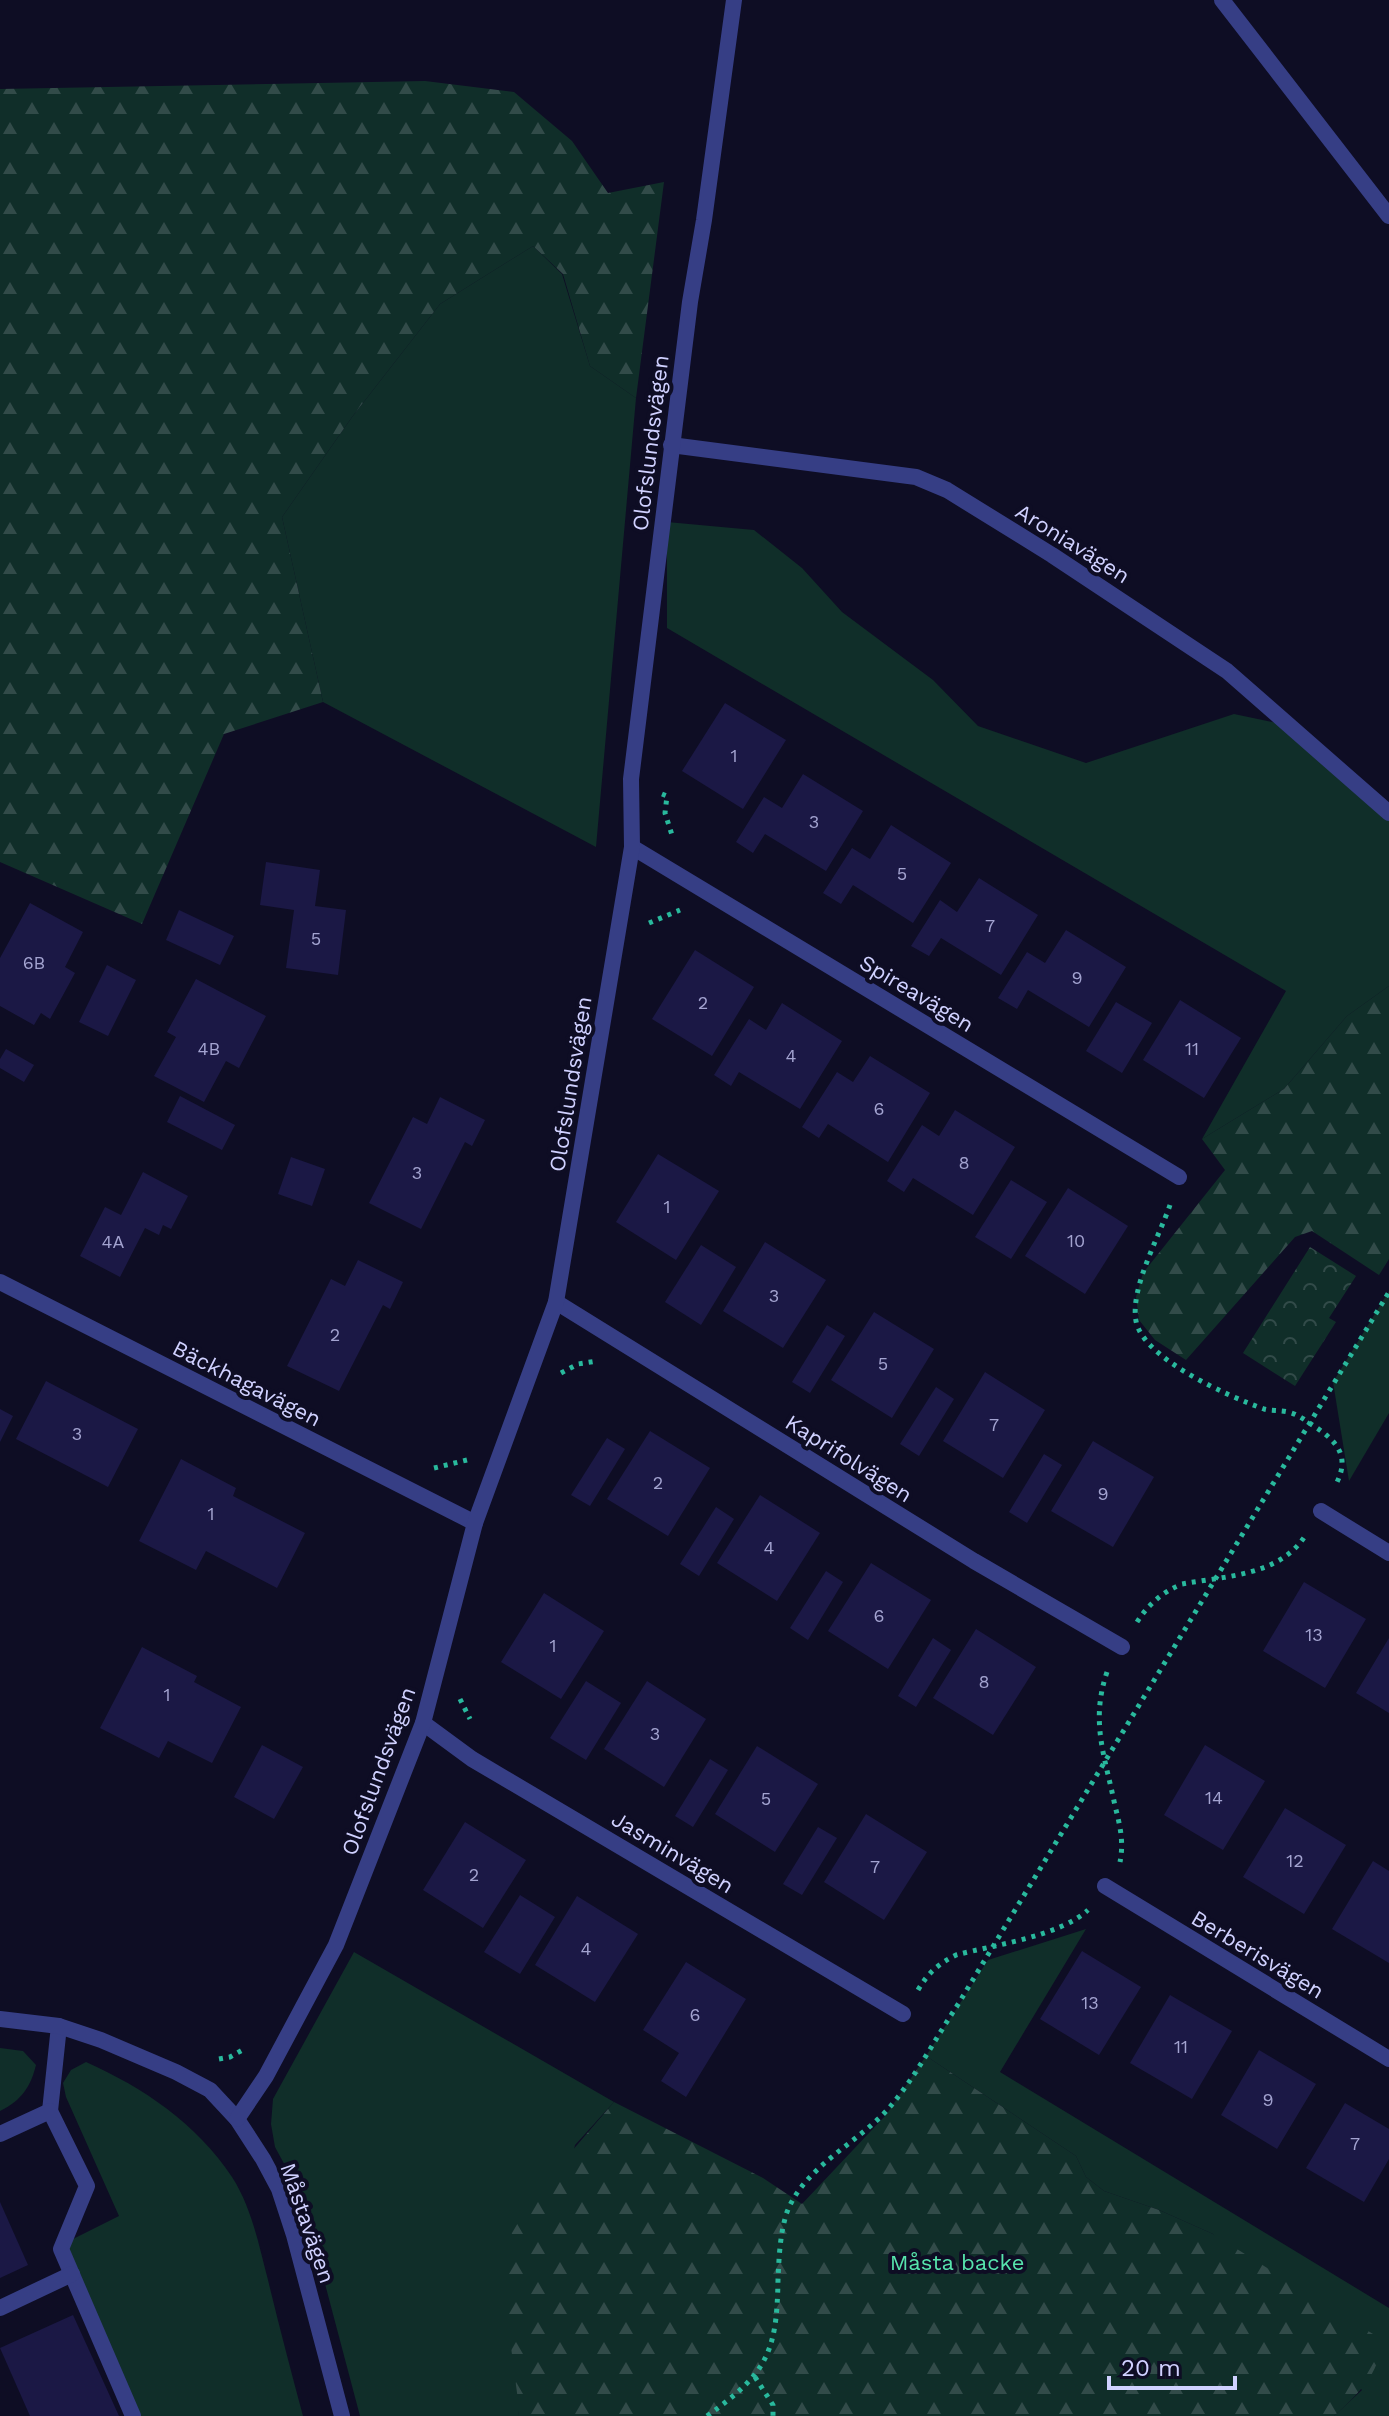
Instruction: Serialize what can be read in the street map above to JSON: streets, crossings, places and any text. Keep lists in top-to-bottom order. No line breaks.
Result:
{"streets":{"street":["Olofslundsvägen","Aroniavägen","Spireavägen","Bäckhagavägen","Kaprifolvägen","Jasminvägen","Berberisvägen","Måstavägen"]},"crossings":[["Olofslundsvägen","Aroniavägen"],["Olofslundsvägen","Spireavägen"],["Olofslundsvägen","Bäckhagavägen"],["Olofslundsvägen","Kaprifolvägen"],["Olofslundsvägen","Jasminvägen"],["Olofslundsvägen","Måstavägen"]],"parks":["Måsta backe"],"house_numbers":["1","3","5","7","5","6B","9","2","4B","11","4","6","8","3","1","10","4A","3","2","5","7","3","2","9","1","4","6","13","1","8","1","3","14","5","12","7","2","4","13","6","11","9","7"],"scale_bar":"20 m"}
